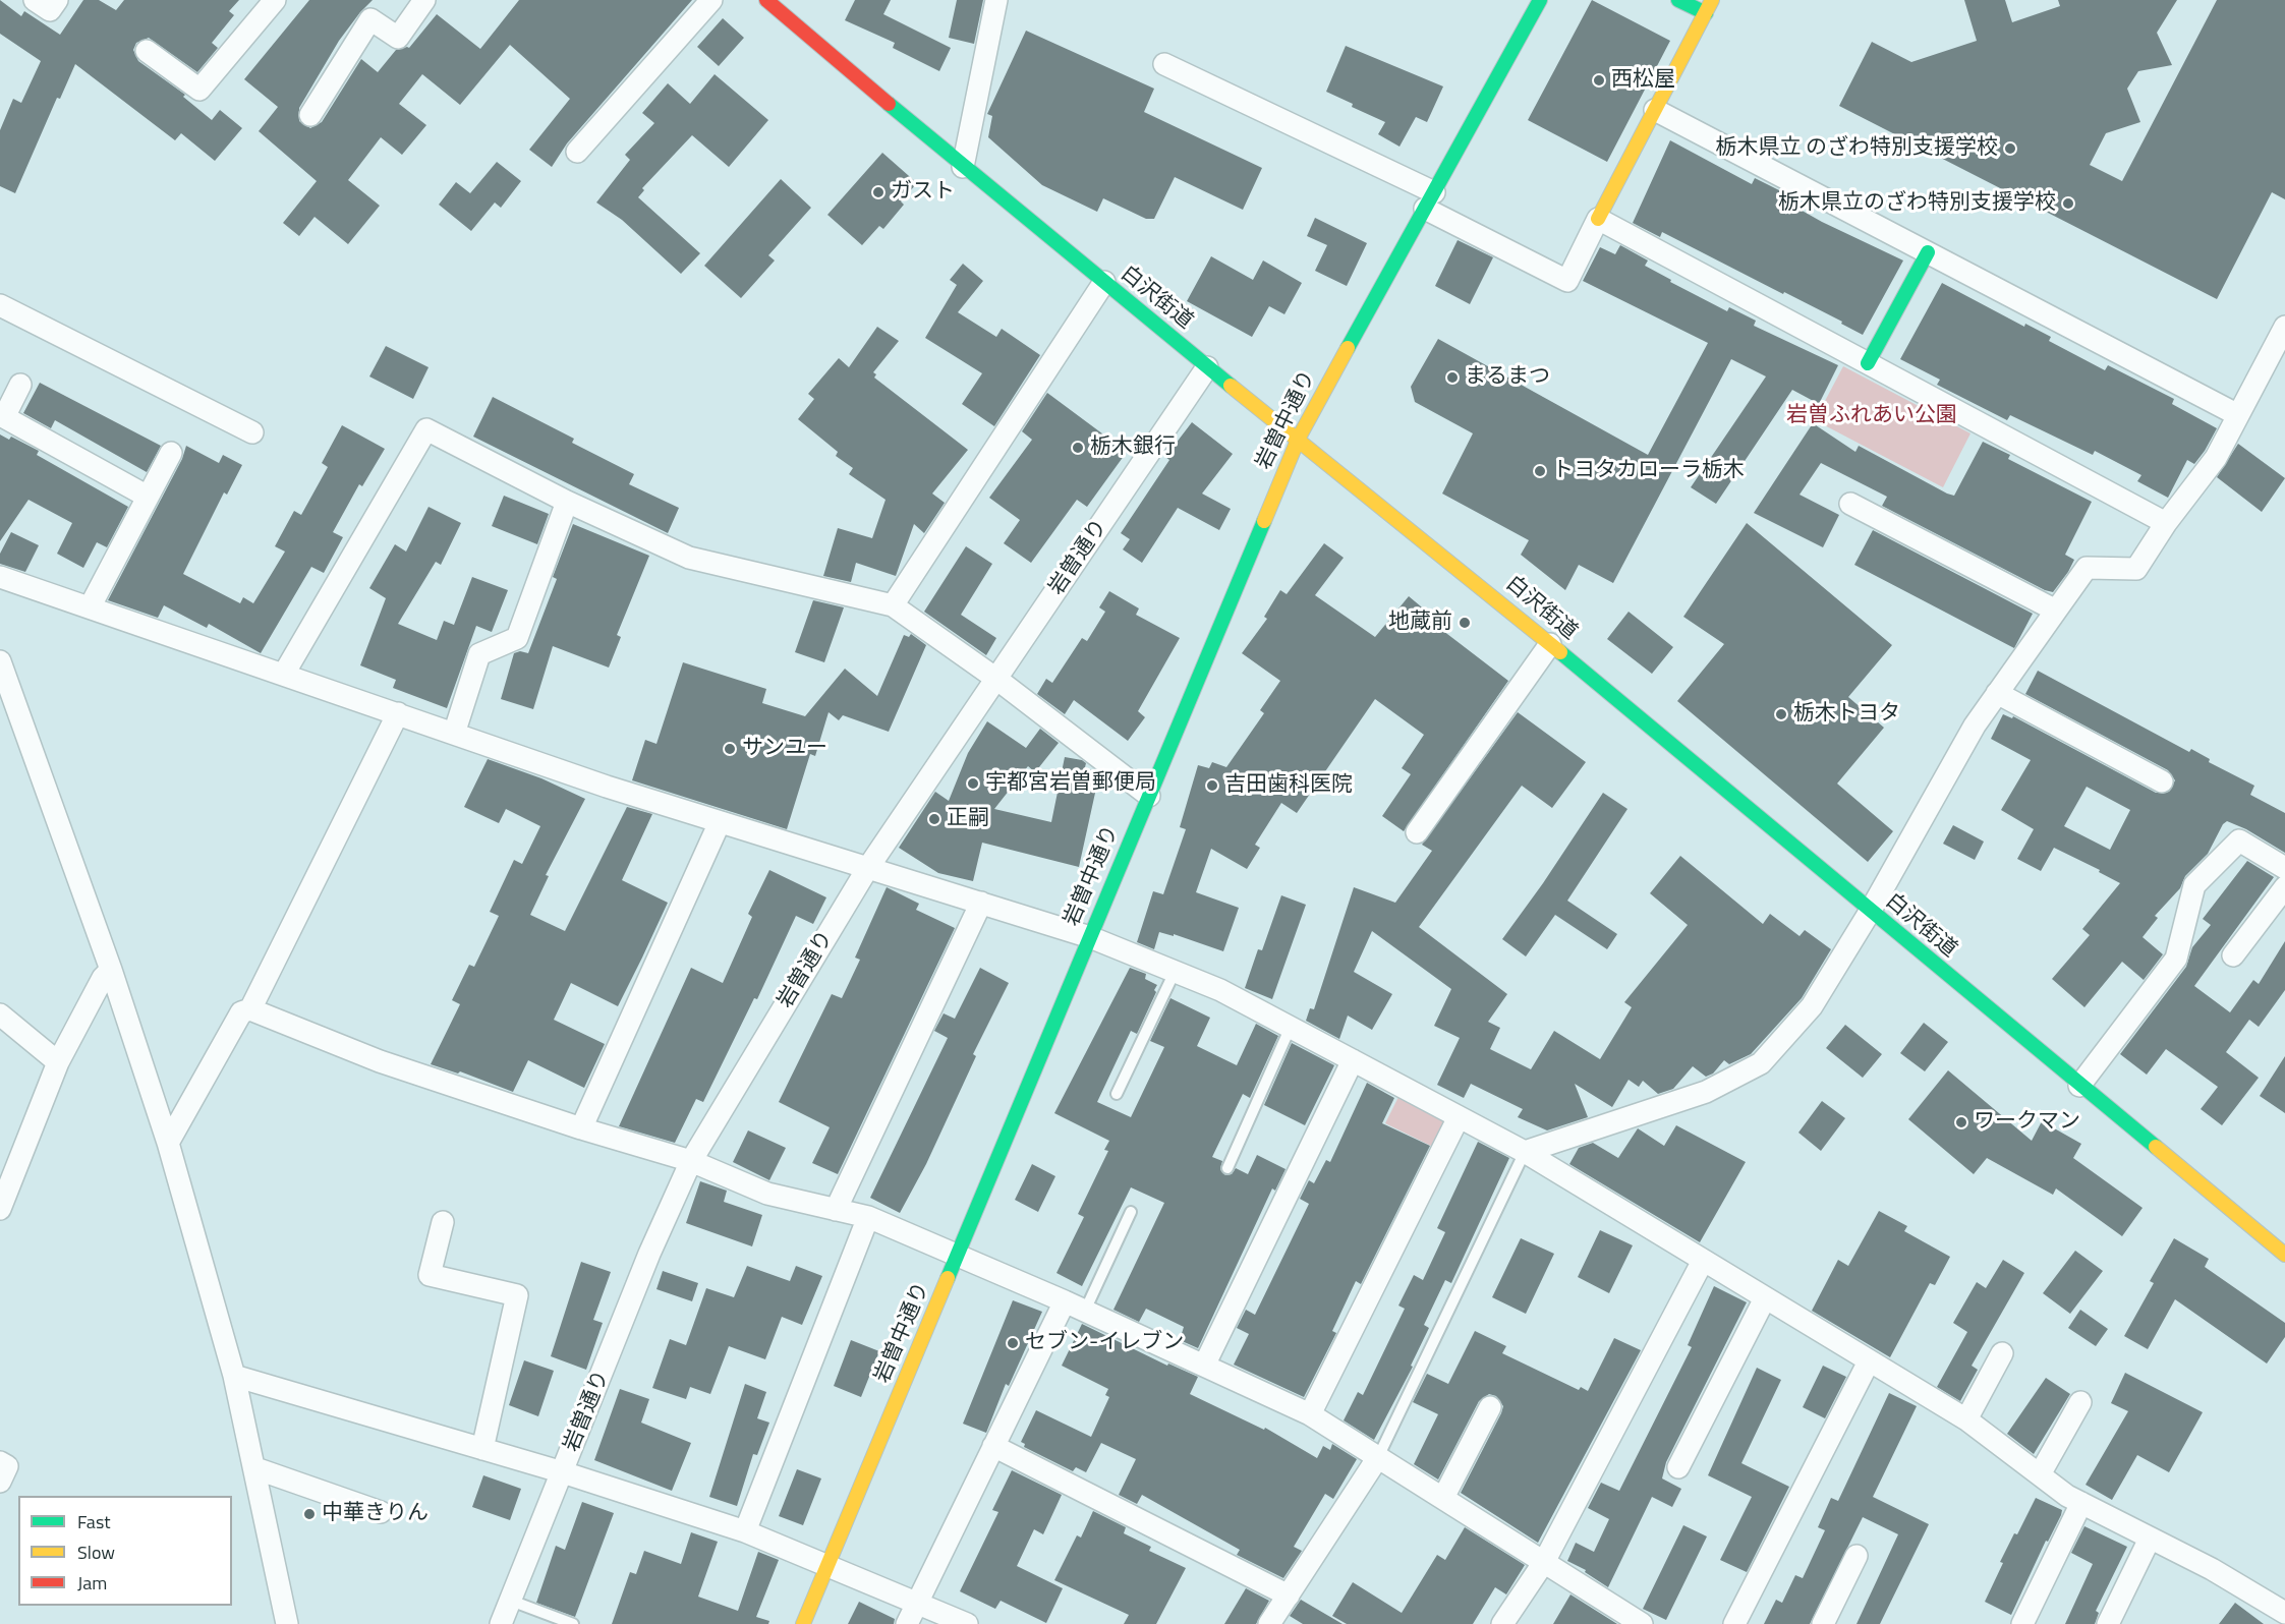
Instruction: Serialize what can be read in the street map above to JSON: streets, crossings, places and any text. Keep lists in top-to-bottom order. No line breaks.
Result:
{"streets":{"street":["白沢街道","岩曽中通り","岩曽通り"]},"crossings":[["白沢街道","岩曽中通り"],["白沢街道","岩曽通り"]],"parks":["岩曽ふれあい公園"],"places":["西松屋","栃木県立 のざわ特別支援学校","ガスト","栃木県立のざわ特別支援学校","まるまつ","栃木銀行","トヨタカローラ栃木","地蔵前","栃木トヨタ","サンユー","宇都宮岩曽郵便局","吉田歯科医院","正嗣","ワークマン","セブン-イレブン","中華きりん"],"legend":["Fast","Slow","Jam"]}
